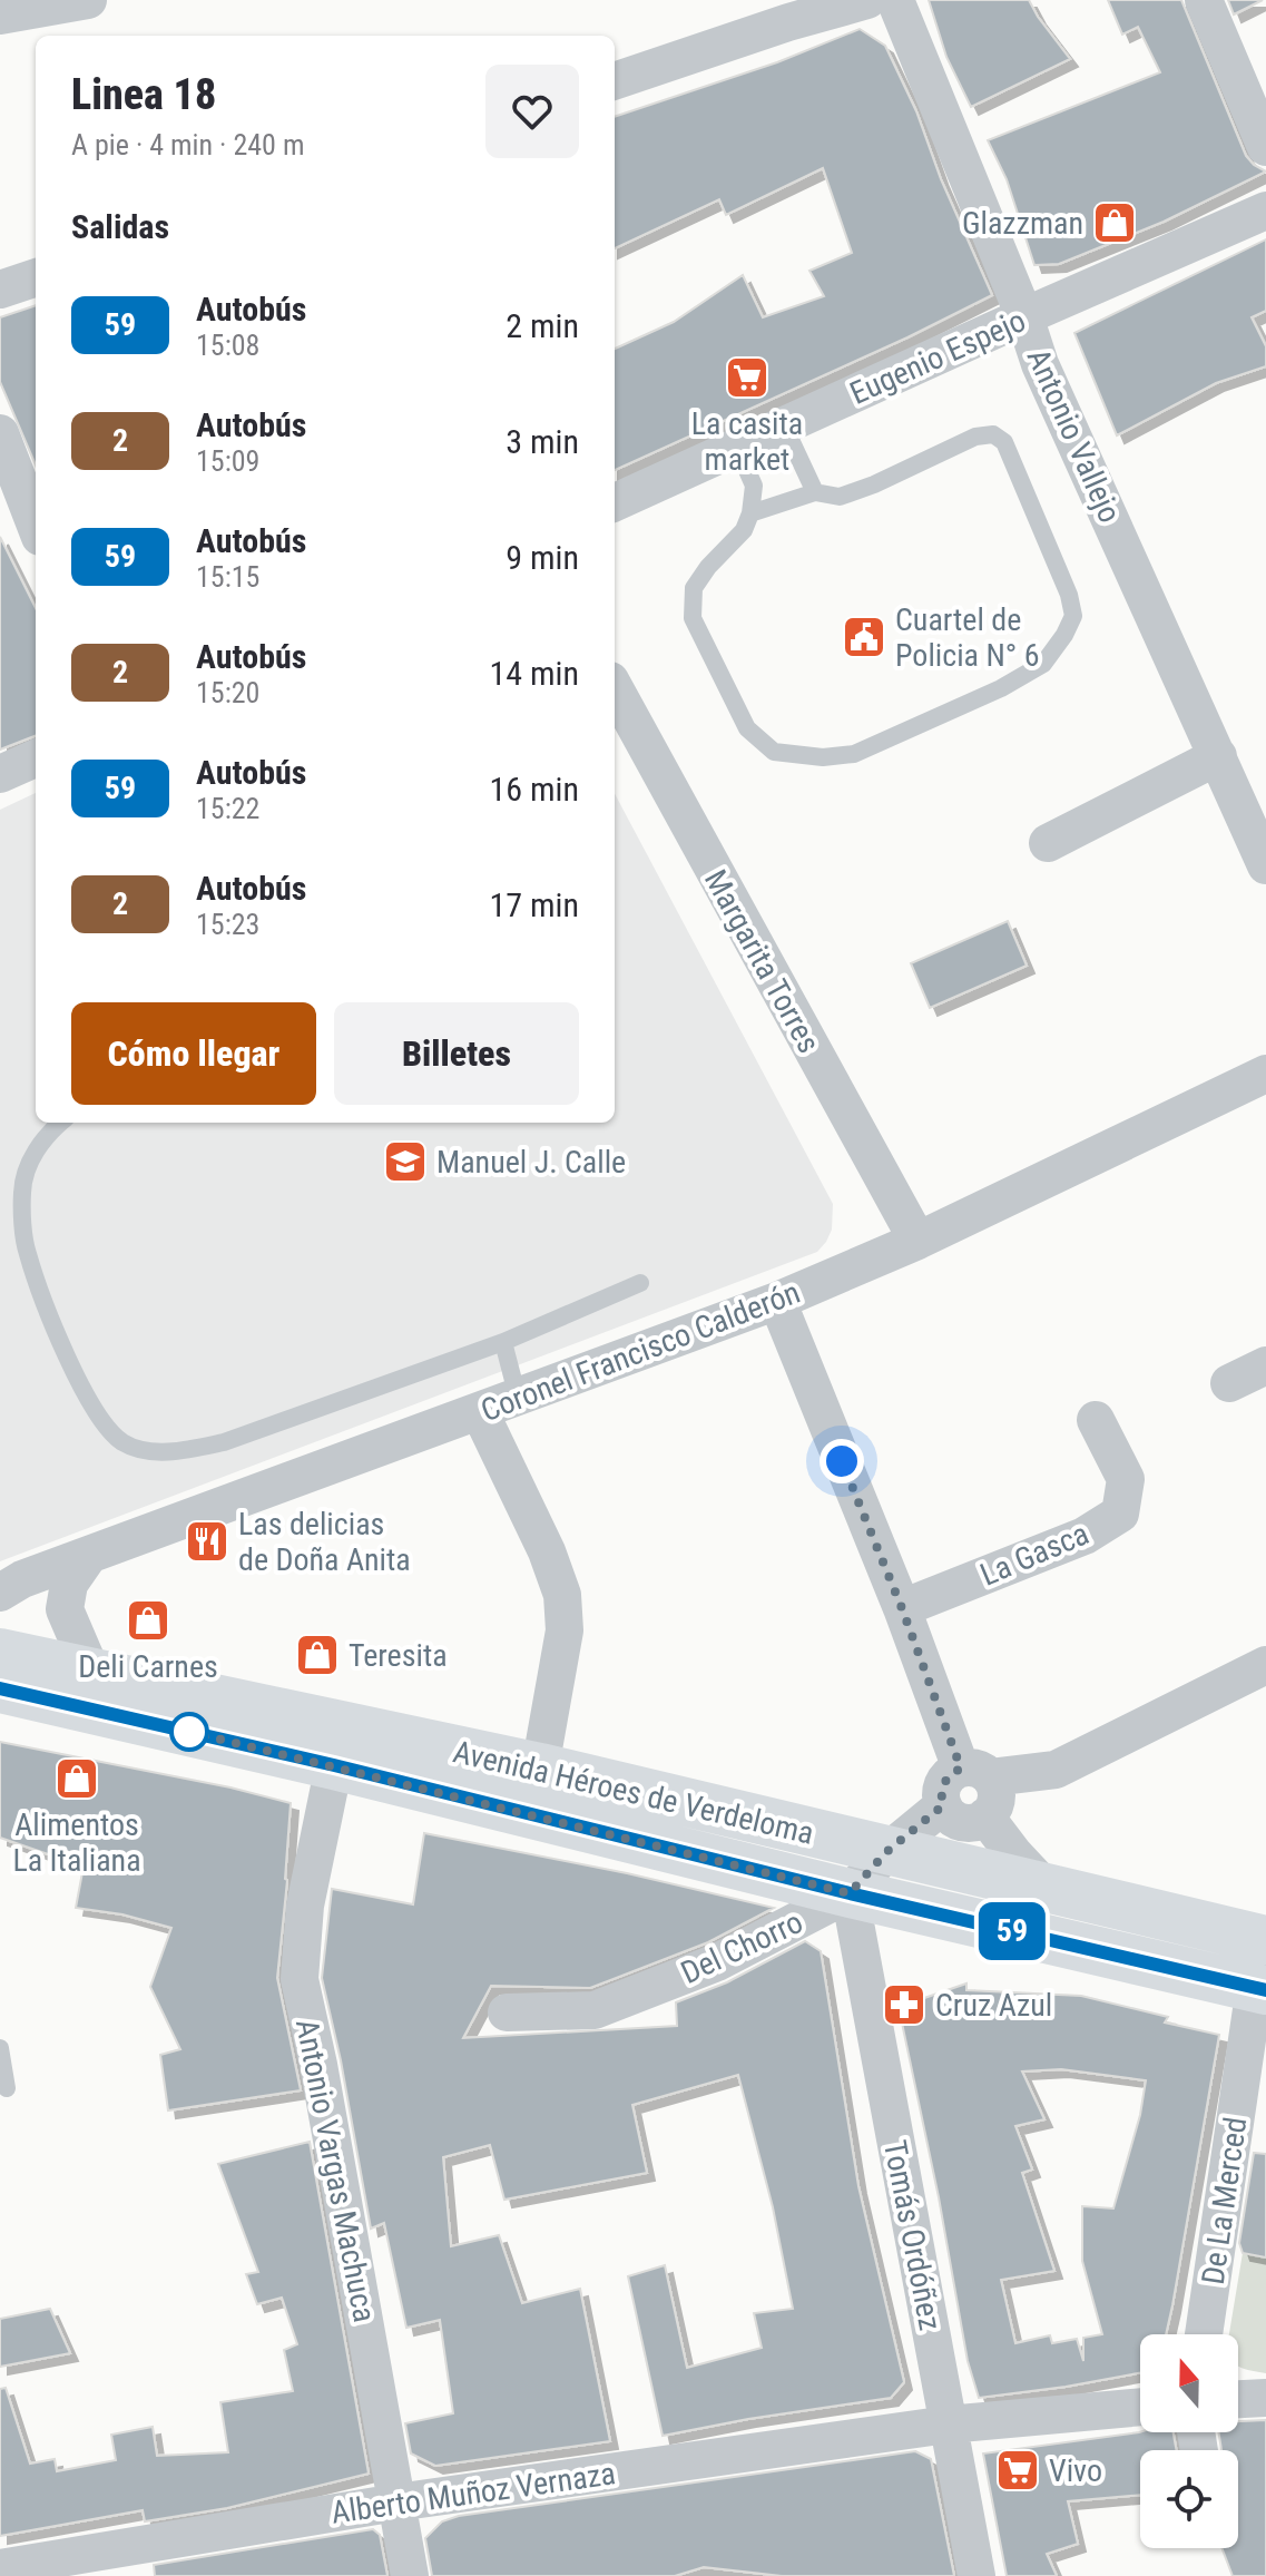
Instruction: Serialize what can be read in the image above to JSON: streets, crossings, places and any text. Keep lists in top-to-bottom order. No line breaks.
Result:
{"streets":{"main road":["Avenida Héroes de Verdeloma"],"street":["Eugenio Espejo","Antonio Vallejo","Margarita Torres","Coronel Francisco Calderón","La Gasca","Del Chorro","Antonio Vargas Machuca","De La Merced","Tomás Ordóñez","Alberto Muñoz Vernaza"]},"crossings":[["Eugenio Espejo","Antonio Vallejo"],["Margarita Torres","Coronel Francisco Calderón"],["Avenida Héroes de Verdeloma","Del Chorro"],["Avenida Héroes de Verdeloma","Antonio Vargas Machuca"],["Avenida Héroes de Verdeloma","De La Merced"],["Avenida Héroes de Verdeloma","Tomás Ordóñez"],["Del Chorro","Tomás Ordóñez"],["Antonio Vargas Machuca","Alberto Muñoz Vernaza"],["Tomás Ordóñez","Alberto Muñoz Vernaza"]],"places":{"shop":["Glazzman","Deli Carnes","Teresita","Alimentos La Italiana"],"supermarket":["La casita market","Vivo"],"public building":["Cuartel de Policia N° 6"],"school or university":["Manuel J. Calle"],"restaurant":["Las delicias de Doña Anita"],"pharmacy":["Cruz Azul"]},"lines":["bus line 59"],"north":"top","page":{"on_map":"59","heading":[["Linea 18","A pie · 4 min · 240 m"],"Salidas"],"list":[{"mark":"59","name":"Autobús","note":"15:08","value":"2 min"},{"mark":"2","name":"Autobús","note":"15:09","value":"3 min"},{"mark":"59","name":"Autobús","note":"15:15","value":"9 min"},{"mark":"2","name":"Autobús","note":"15:20","value":"14 min"},{"mark":"59","name":"Autobús","note":"15:22","value":"16 min"},{"mark":"2","name":"Autobús","note":"15:23","value":"17 min"}],"buttons":["Cómo llegar","Billetes"]}}
